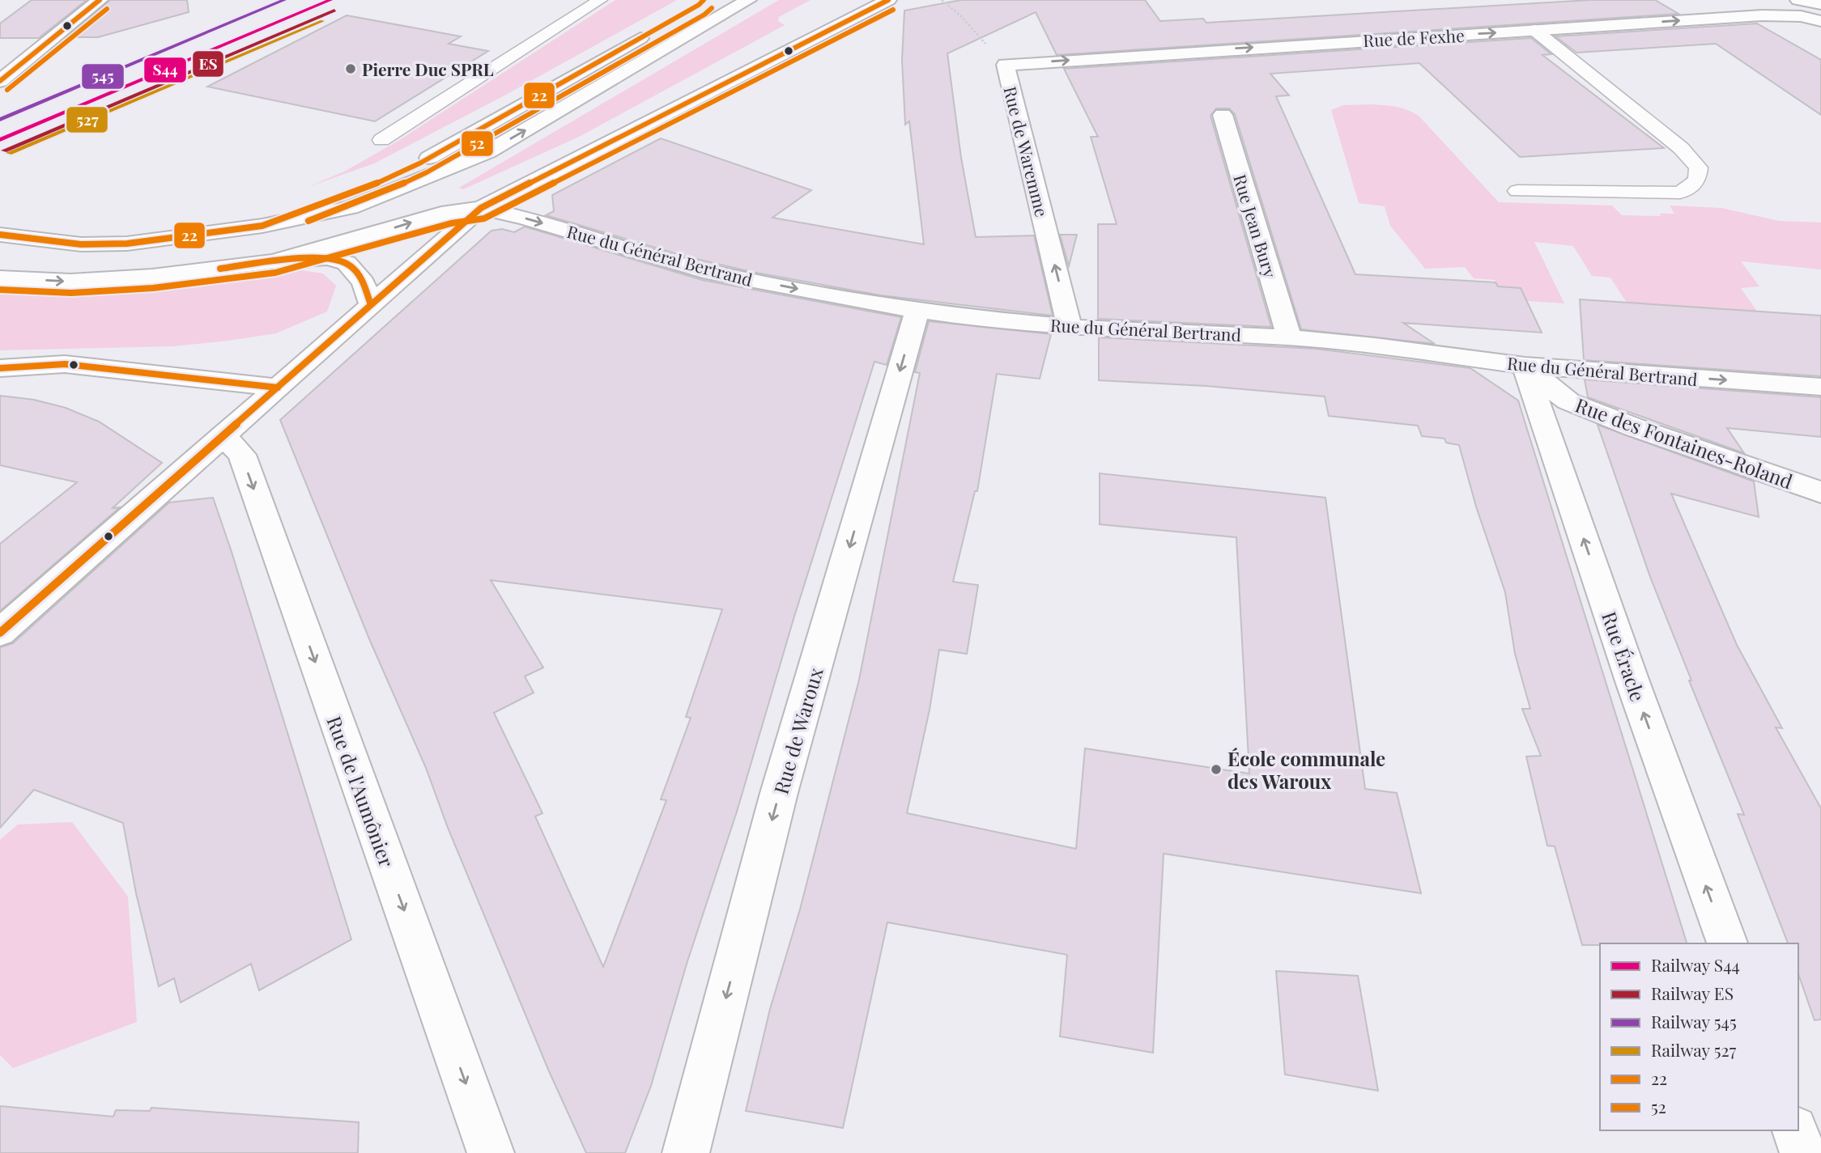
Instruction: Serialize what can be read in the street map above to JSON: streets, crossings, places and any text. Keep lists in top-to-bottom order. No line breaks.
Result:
{"streets":{"street":["Rue de Fexhe","Rue de Waremme","Rue Jean Bury","Rue du Général Bertrand","Rue des Fontaines-Roland","Rue Éracle","Rue de Waroux","Rue de l'Aumônier"]},"crossings":[["Rue de Fexhe","Rue de Waremme"],["Rue de Waremme","Rue du Général Bertrand"],["Rue Jean Bury","Rue du Général Bertrand"],["Rue du Général Bertrand","Rue des Fontaines-Roland"],["Rue du Général Bertrand","Rue Éracle"],["Rue du Général Bertrand","Rue de Waroux"],["Rue des Fontaines-Roland","Rue Éracle"]],"one_way":["Rue de Fexhe","Rue de Waremme","Rue du Général Bertrand","Rue Éracle","Rue de Waroux","Rue de l'Aumônier"],"places":["Pierre Duc SPRL","École communale des Waroux"],"lines":["rail line S44","rail line 545","transit line 22","transit line 52","rail line ES","rail line 527"],"legend":["Railway S44","Railway ES","Railway 545","Railway 527","22","52"]}
